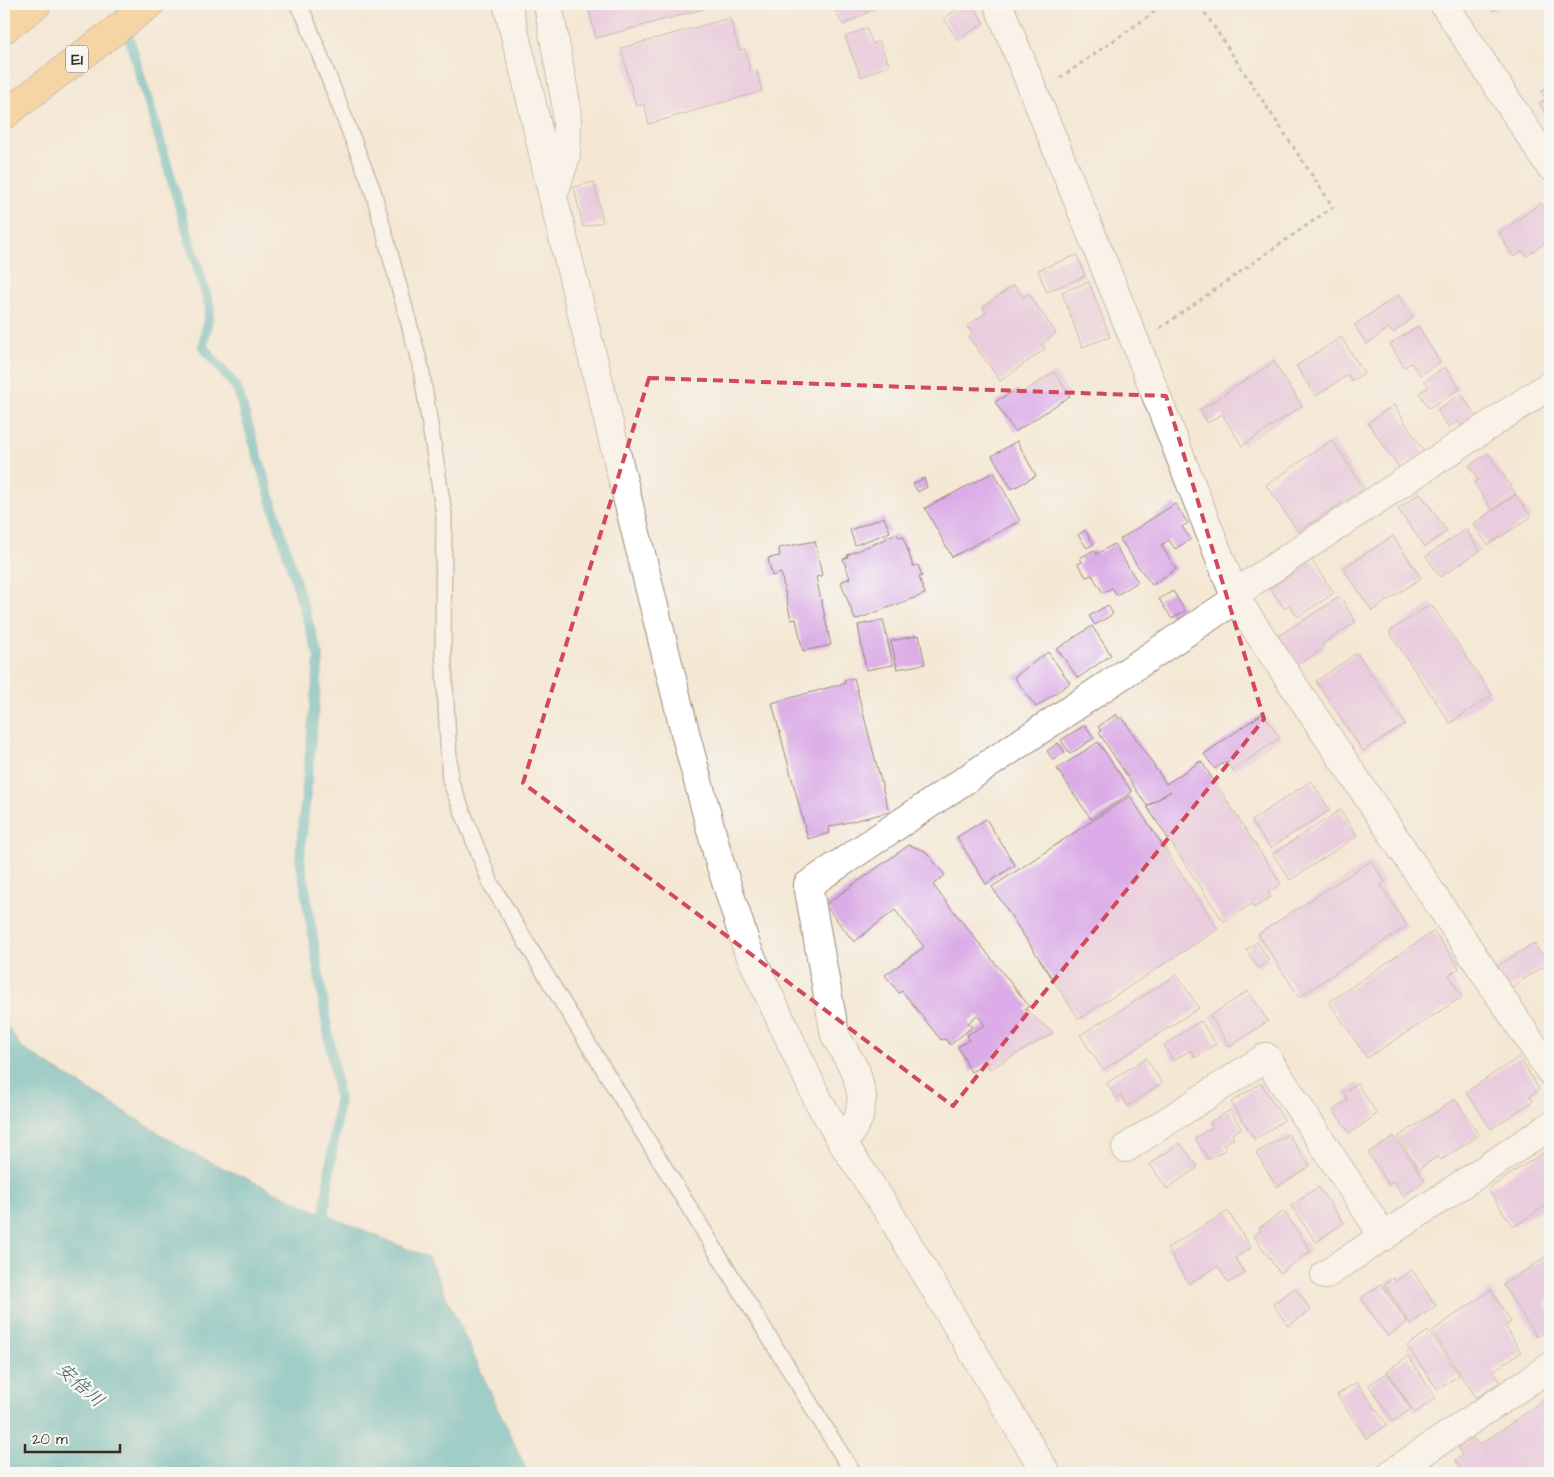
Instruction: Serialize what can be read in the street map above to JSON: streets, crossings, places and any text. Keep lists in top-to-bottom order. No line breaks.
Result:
{"streets":{"highway":["E1"]},"water":["安倍川"],"scale_bar":"20 m"}
